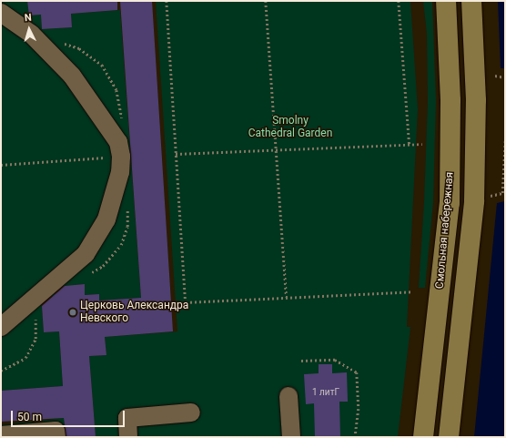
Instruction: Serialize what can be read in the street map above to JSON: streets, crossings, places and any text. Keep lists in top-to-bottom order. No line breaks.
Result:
{"streets":{"main road":["Смольная набережная"]},"parks":["Smolny Cathedral Garden"],"places":["Церковь Александра Невского"],"house_numbers":["1 литГ"],"scale_bar":"50 m","north":"top"}
